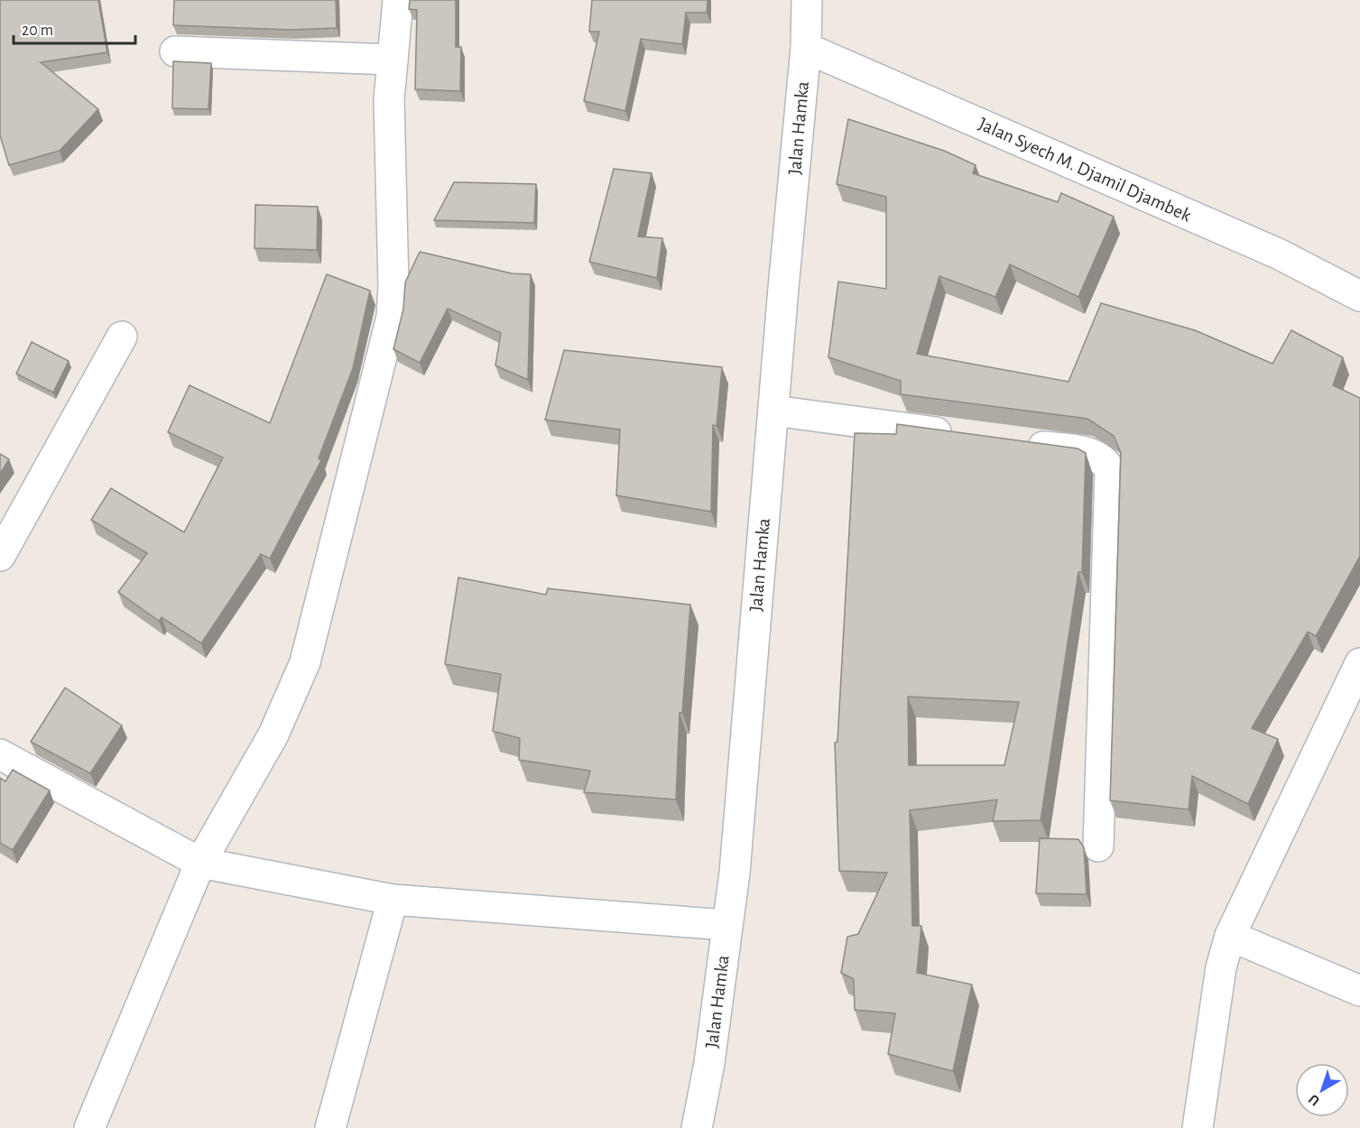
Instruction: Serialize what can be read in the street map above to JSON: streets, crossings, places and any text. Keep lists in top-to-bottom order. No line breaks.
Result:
{"streets":{"street":["Jalan Hamka","Jalan Syech M. Djamil Djambek"]},"crossings":[["Jalan Hamka","Jalan Syech M. Djamil Djambek"]],"scale_bar":"20 m","north":"bottom left"}
